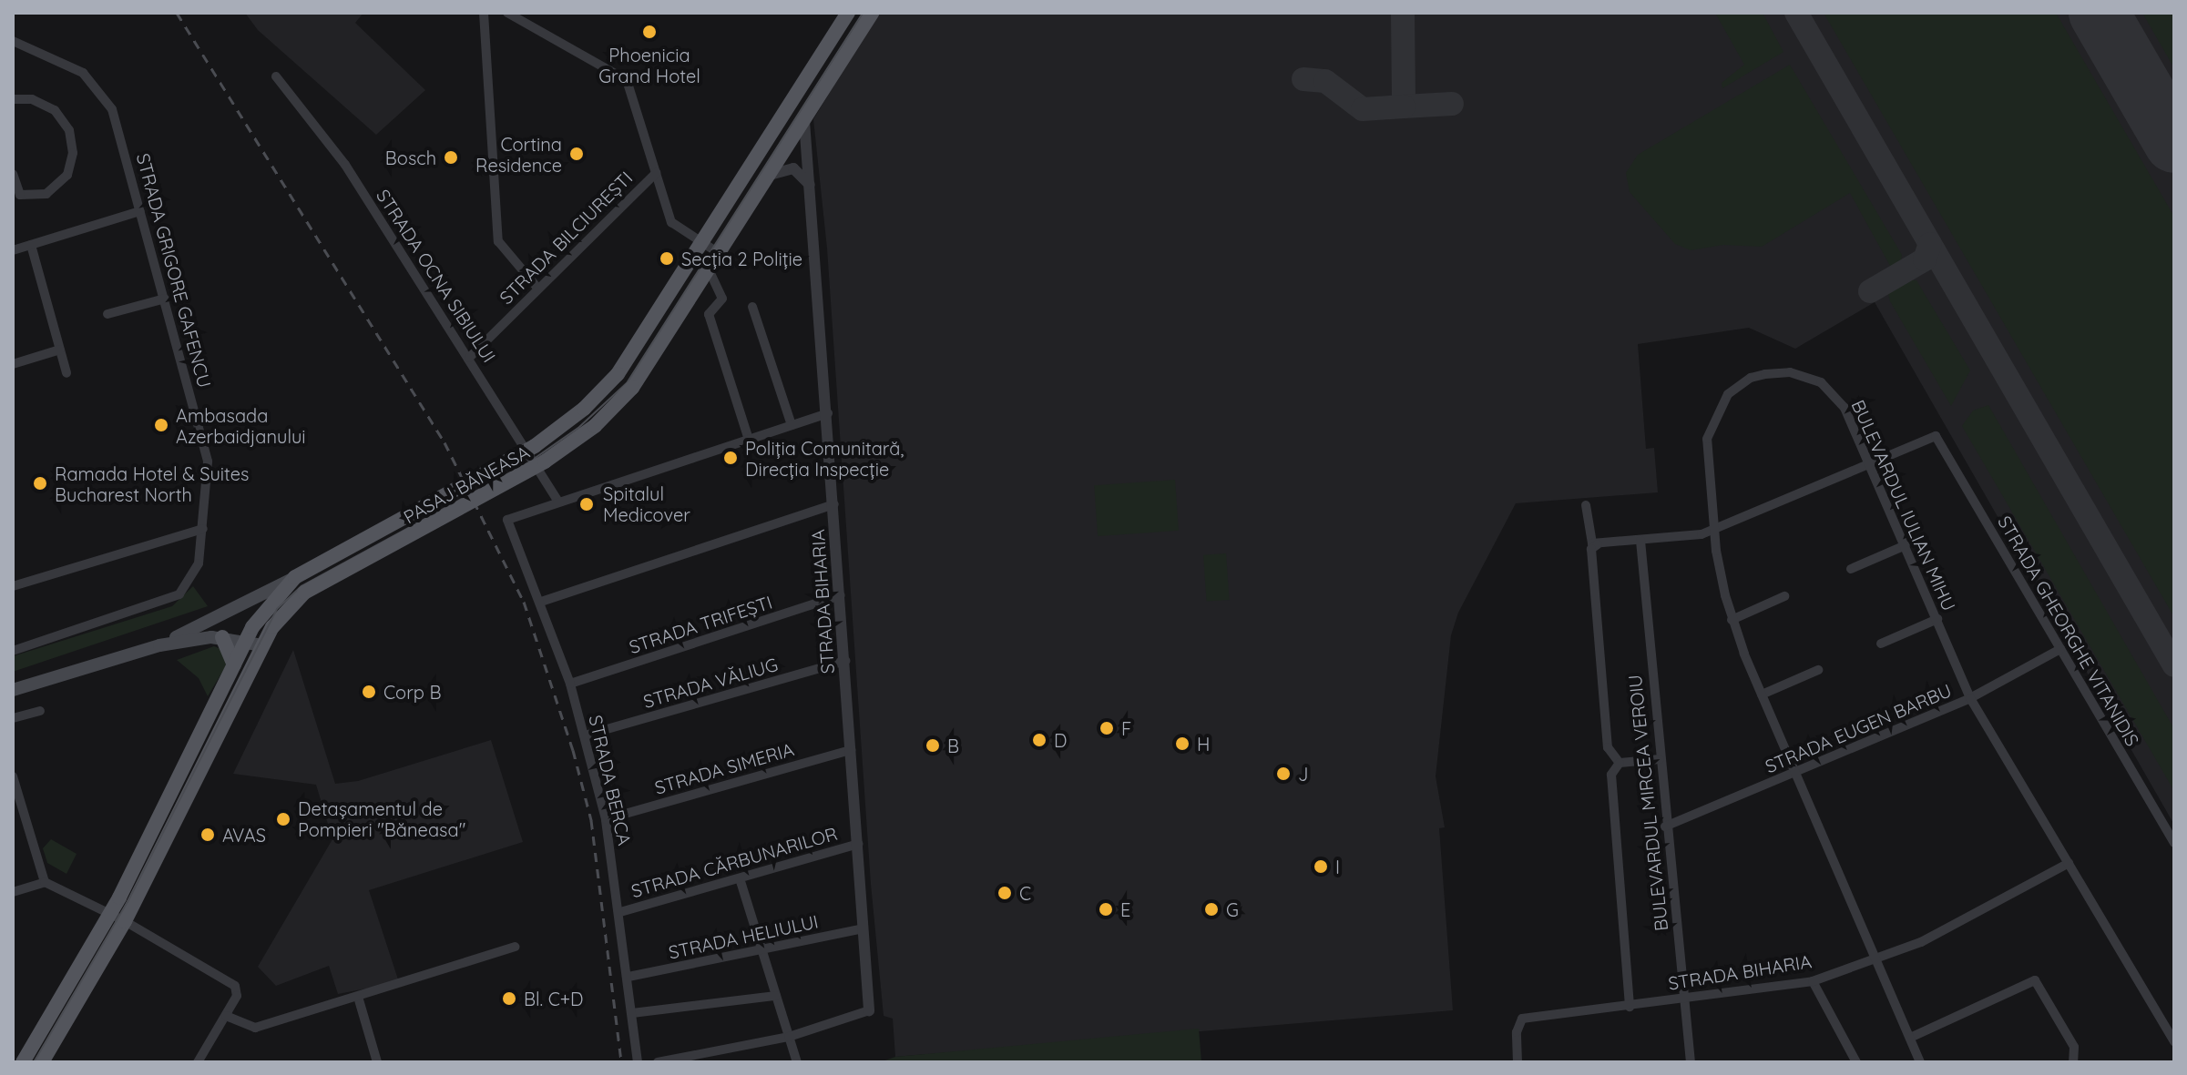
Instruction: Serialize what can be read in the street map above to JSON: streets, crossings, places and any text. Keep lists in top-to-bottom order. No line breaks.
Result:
{"streets":{"main road":["PASAJ BĂNEASA"],"street":["STRADA BILCIUREȘTI","STRADA GRIGORE GAFENCU","STRADA OCNA SIBIULUI","BULEVARDUL IULIAN MIHU","STRADA BIHARIA","STRADA TRIFEȘTI","STRADA GHEORGHE VITANIDIS","STRADA VĂLIUG","STRADA EUGEN BARBU","STRADA SIMERIA","STRADA BERCA","BULEVARDUL MIRCEA VEROIU","STRADA CĂRBUNARILOR","STRADA HELIULUI"]},"crossings":[["STRADA BILCIUREȘTI","STRADA OCNA SIBIULUI"],["STRADA OCNA SIBIULUI","STRADA BERCA"],["PASAJ BĂNEASA","STRADA BIHARIA"],["BULEVARDUL IULIAN MIHU","STRADA BIHARIA"],["BULEVARDUL IULIAN MIHU","STRADA GHEORGHE VITANIDIS"],["BULEVARDUL IULIAN MIHU","STRADA EUGEN BARBU"],["STRADA BIHARIA","STRADA TRIFEȘTI"],["STRADA BIHARIA","STRADA VĂLIUG"],["STRADA BIHARIA","STRADA SIMERIA"],["STRADA BIHARIA","BULEVARDUL MIRCEA VEROIU"],["STRADA BIHARIA","STRADA CĂRBUNARILOR"],["STRADA BIHARIA","STRADA HELIULUI"],["STRADA TRIFEȘTI","STRADA BERCA"],["STRADA GHEORGHE VITANIDIS","STRADA EUGEN BARBU"],["STRADA VĂLIUG","STRADA BERCA"],["STRADA EUGEN BARBU","BULEVARDUL MIRCEA VEROIU"],["STRADA SIMERIA","STRADA BERCA"],["STRADA BERCA","STRADA CĂRBUNARILOR"],["STRADA BERCA","STRADA HELIULUI"]],"places":["Phoenicia Grand Hotel","Cortina Residence","Bosch","Secția 2 Poliție","Ambasada Azerbaidjanului","Poliția Comunitară, Direcția Inspecție","Ramada Hotel & Suites Bucharest North","Spitalul Medicover","Corp B","F","D","H","B","J","Detașamentul de Pompieri \"Băneasa\"","AVAS","I","C","E","G","Bl. C+D"]}
